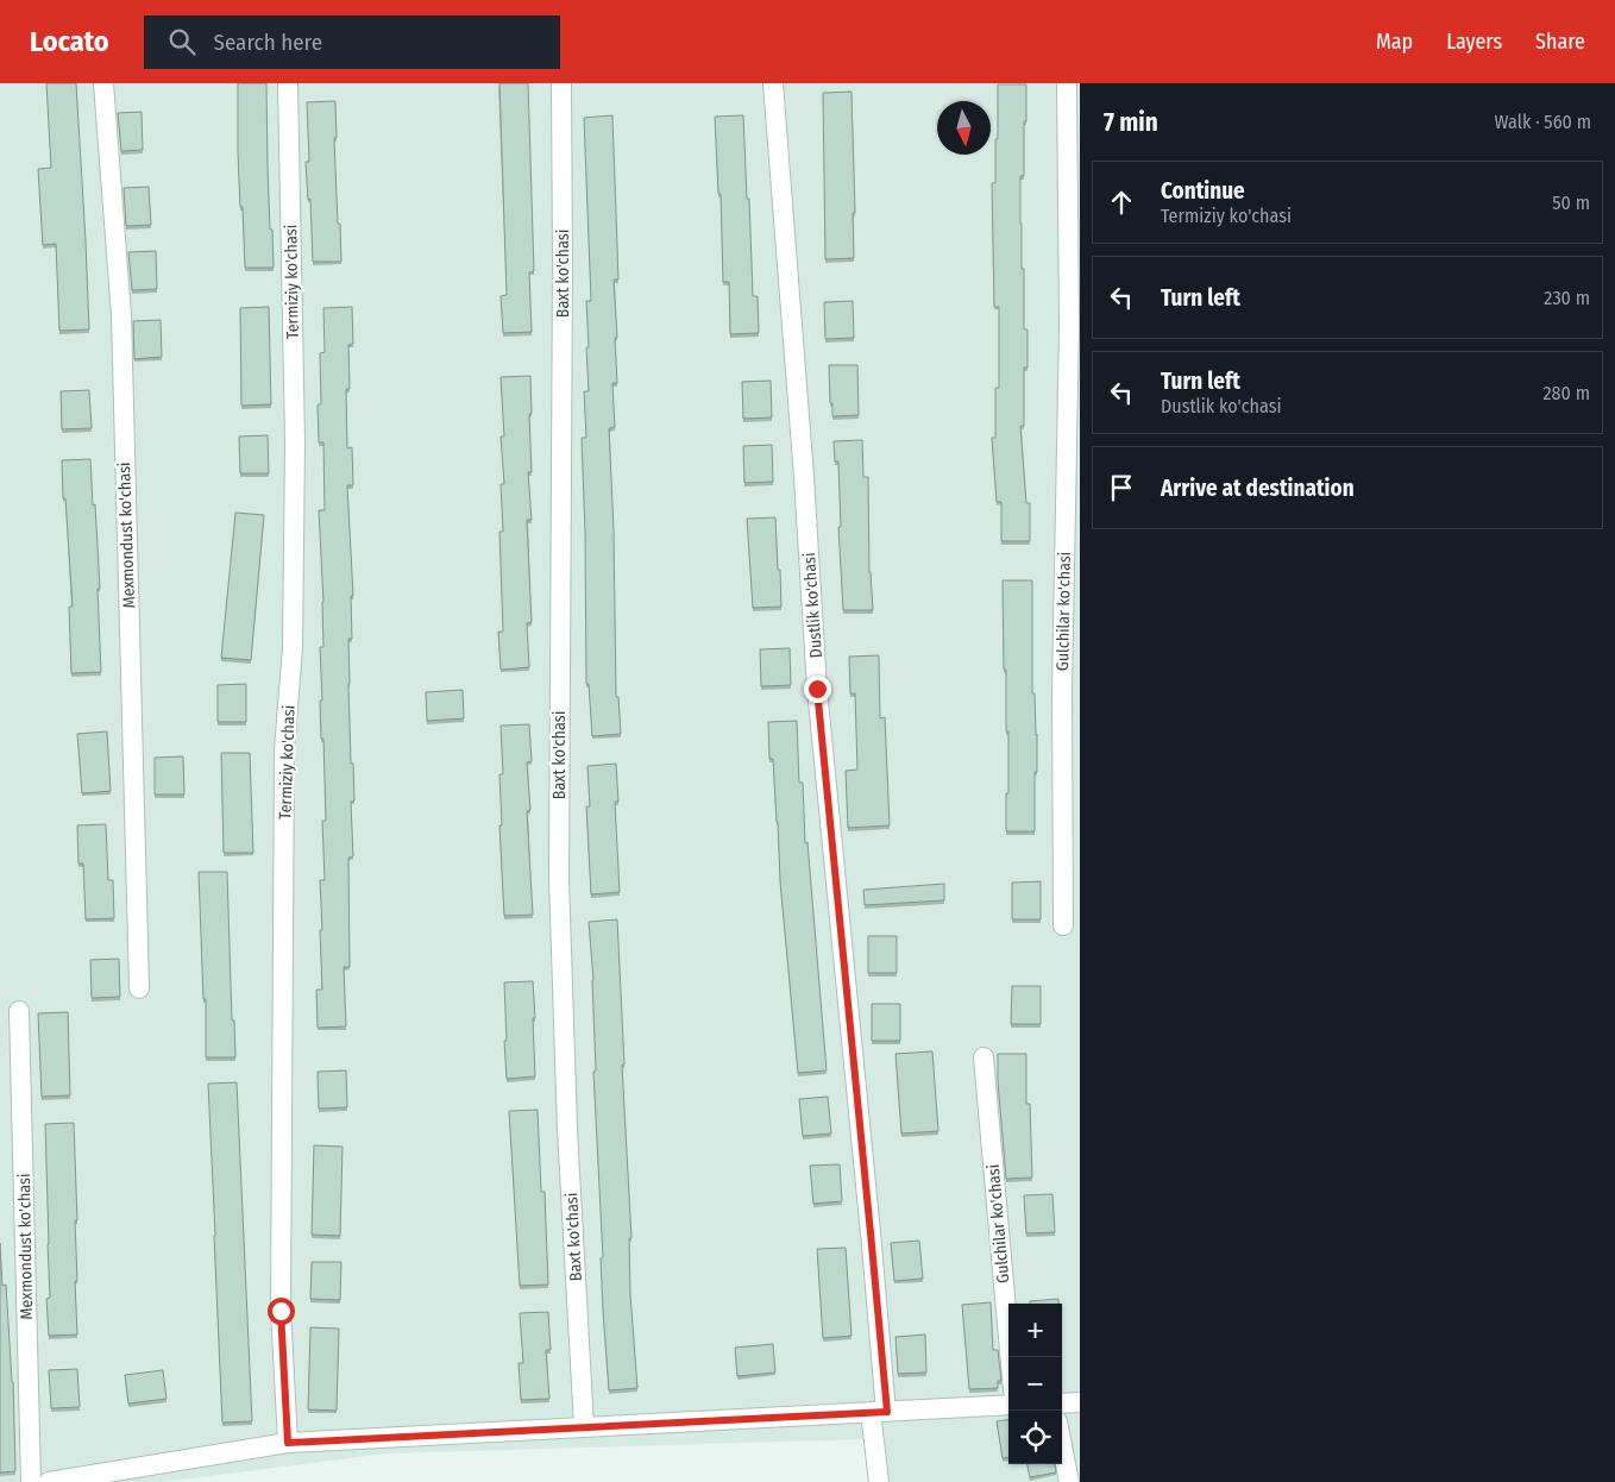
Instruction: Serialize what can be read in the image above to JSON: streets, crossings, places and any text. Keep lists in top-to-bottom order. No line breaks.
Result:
{"streets":{"street":["Baxt ko'chasi","Termiziy ko'chasi","Mexmondust ko'chasi","Dustlik ko'chasi","Gulchilar ko'chasi"]},"north":"bottom","page":{"header":"Locato","search":"Search here","nav":["Map","Layers","Share"],"heading":["7 min","Walk · 560 m"],"list":[["Continue","Termiziy ko'chasi","50 m"],["Turn left","230 m"],["Turn left","Dustlik ko'chasi","280 m"],"Arrive at destination"],"map_buttons":["+","−"]}}
